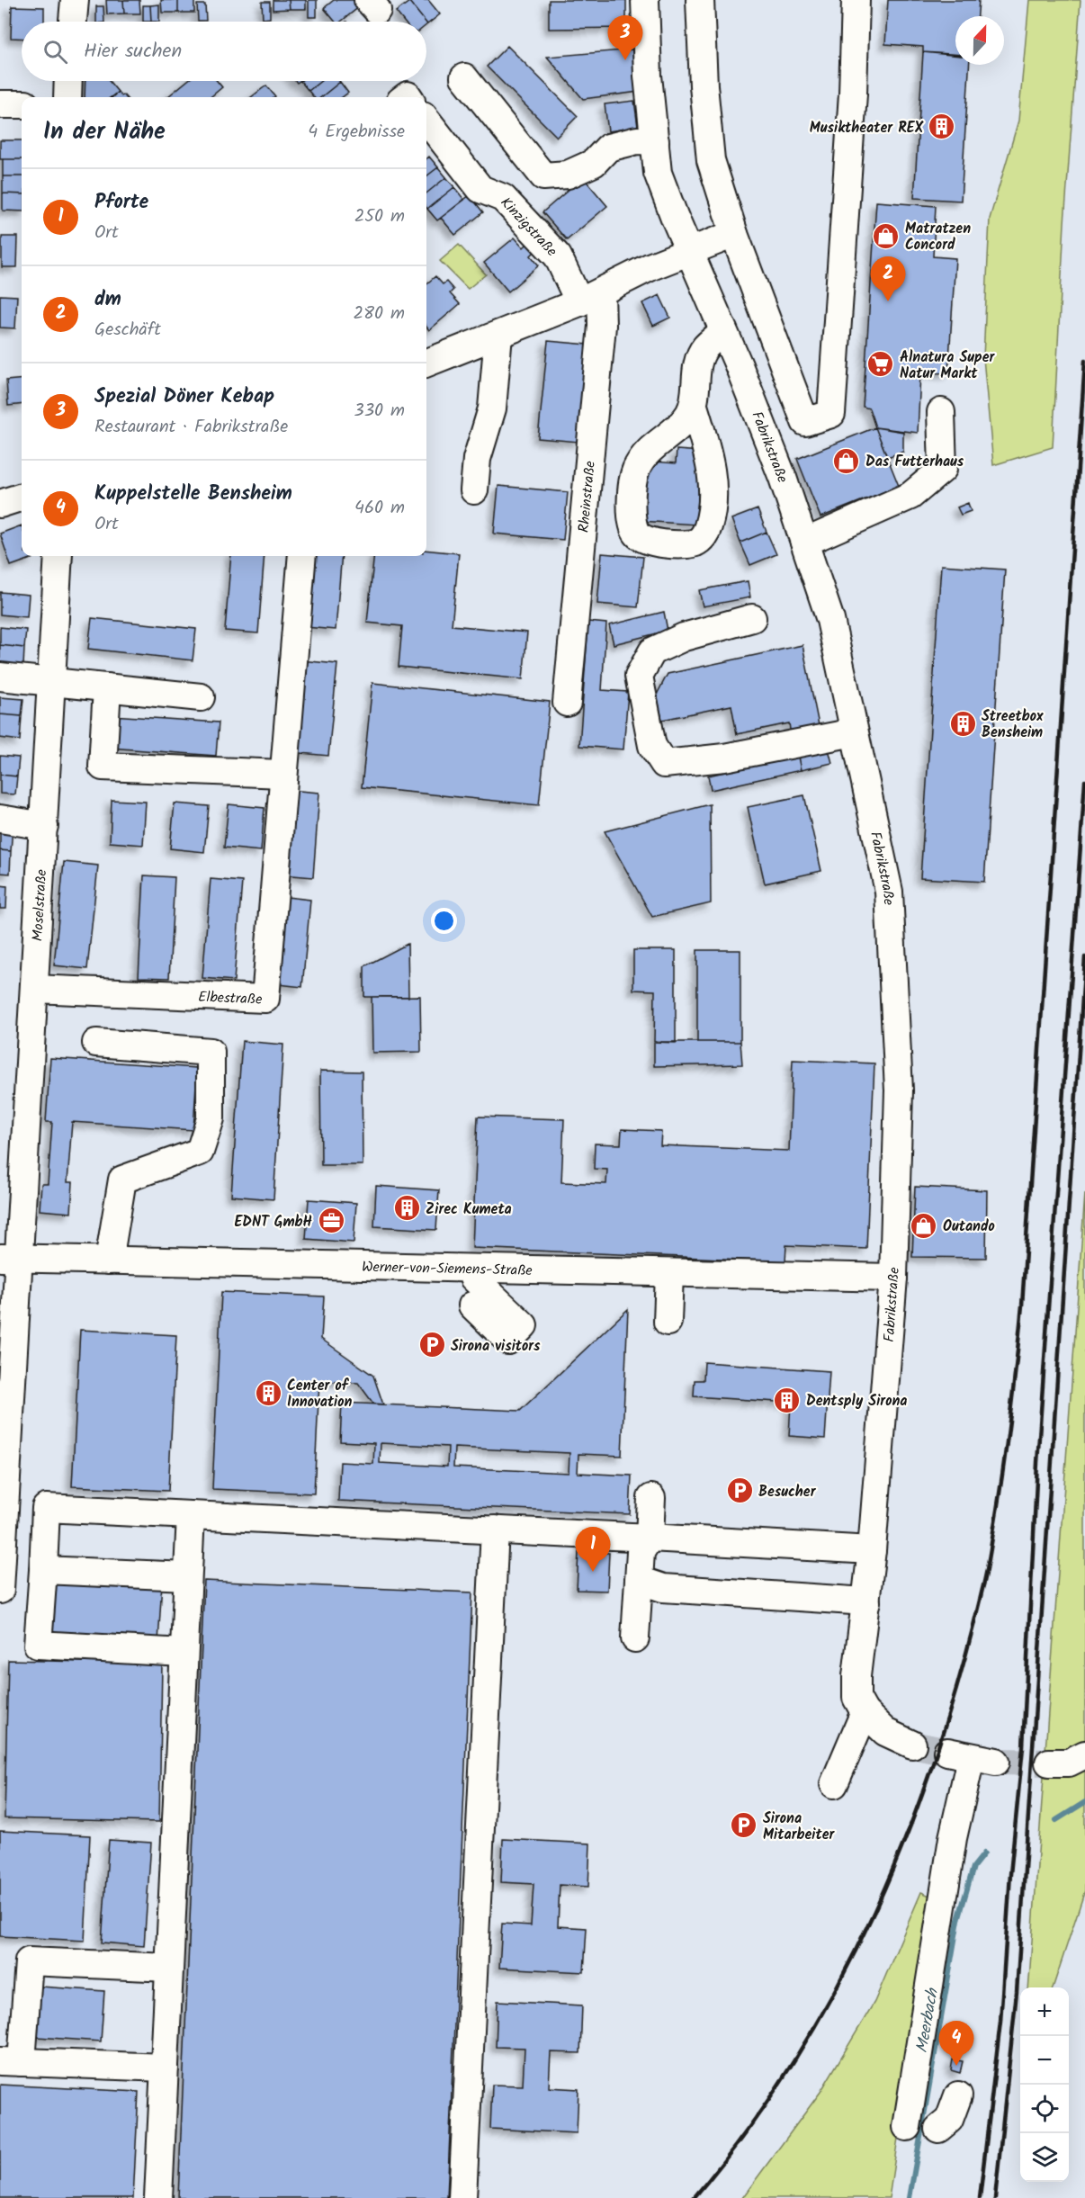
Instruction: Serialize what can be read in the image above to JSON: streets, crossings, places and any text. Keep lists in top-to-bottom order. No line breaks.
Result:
{"streets":{"street":["Kinzigstraße","Fabrikstraße","Rheinstraße","Moselstraße","Elbestraße","Werner-von-Siemens-Straße"]},"crossings":[["Kinzigstraße","Rheinstraße"],["Fabrikstraße","Werner-von-Siemens-Straße"],["Moselstraße","Elbestraße"],["Moselstraße","Werner-von-Siemens-Straße"]],"water":["Meerbach"],"places":{"building":["Musiktheater REX","Streetbox Bensheim","Zirec Kumeta","Center of Innovation","Dentsply Sirona"],"shop":["Matratzen Concord","Das Futterhaus","Outando"],"supermarket":["Alnatura Super Natur Markt"],"office":["EDNT GmbH"],"parking":["Sirona visitors","Besucher","Sirona Mitarbeiter"]},"north":"top","page":{"pins":["3","2","1","4"],"search":"Hier suchen","heading":["In der Nähe","4 Ergebnisse"],"list":[{"mark":"1","name":"Pforte","note":"Ort","value":"250 m"},{"mark":"2","name":"dm","note":"Geschäft","value":"280 m"},{"mark":"3","name":"Spezial Döner Kebap","note":"Restaurant · Fabrikstraße","value":"330 m"},{"mark":"4","name":"Kuppelstelle Bensheim","note":"Ort","value":"460 m"}],"map_buttons":["+","−"]}}
